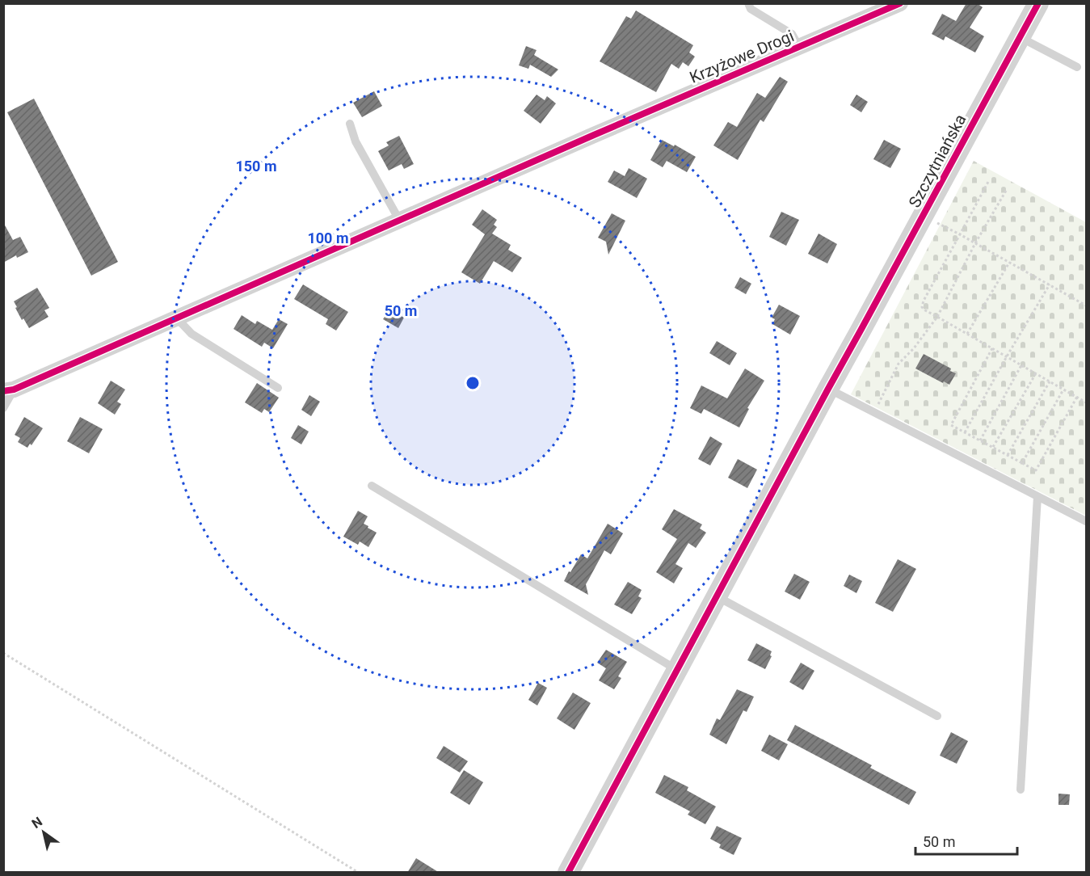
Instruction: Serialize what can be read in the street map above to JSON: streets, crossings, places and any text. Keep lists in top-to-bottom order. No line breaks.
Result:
{"streets":{"street":["Krzyżowe Drogi","Szczytniańska"]},"scale_bar":"50 m","north":"top left","rings":["150 m","100 m","50 m"]}
